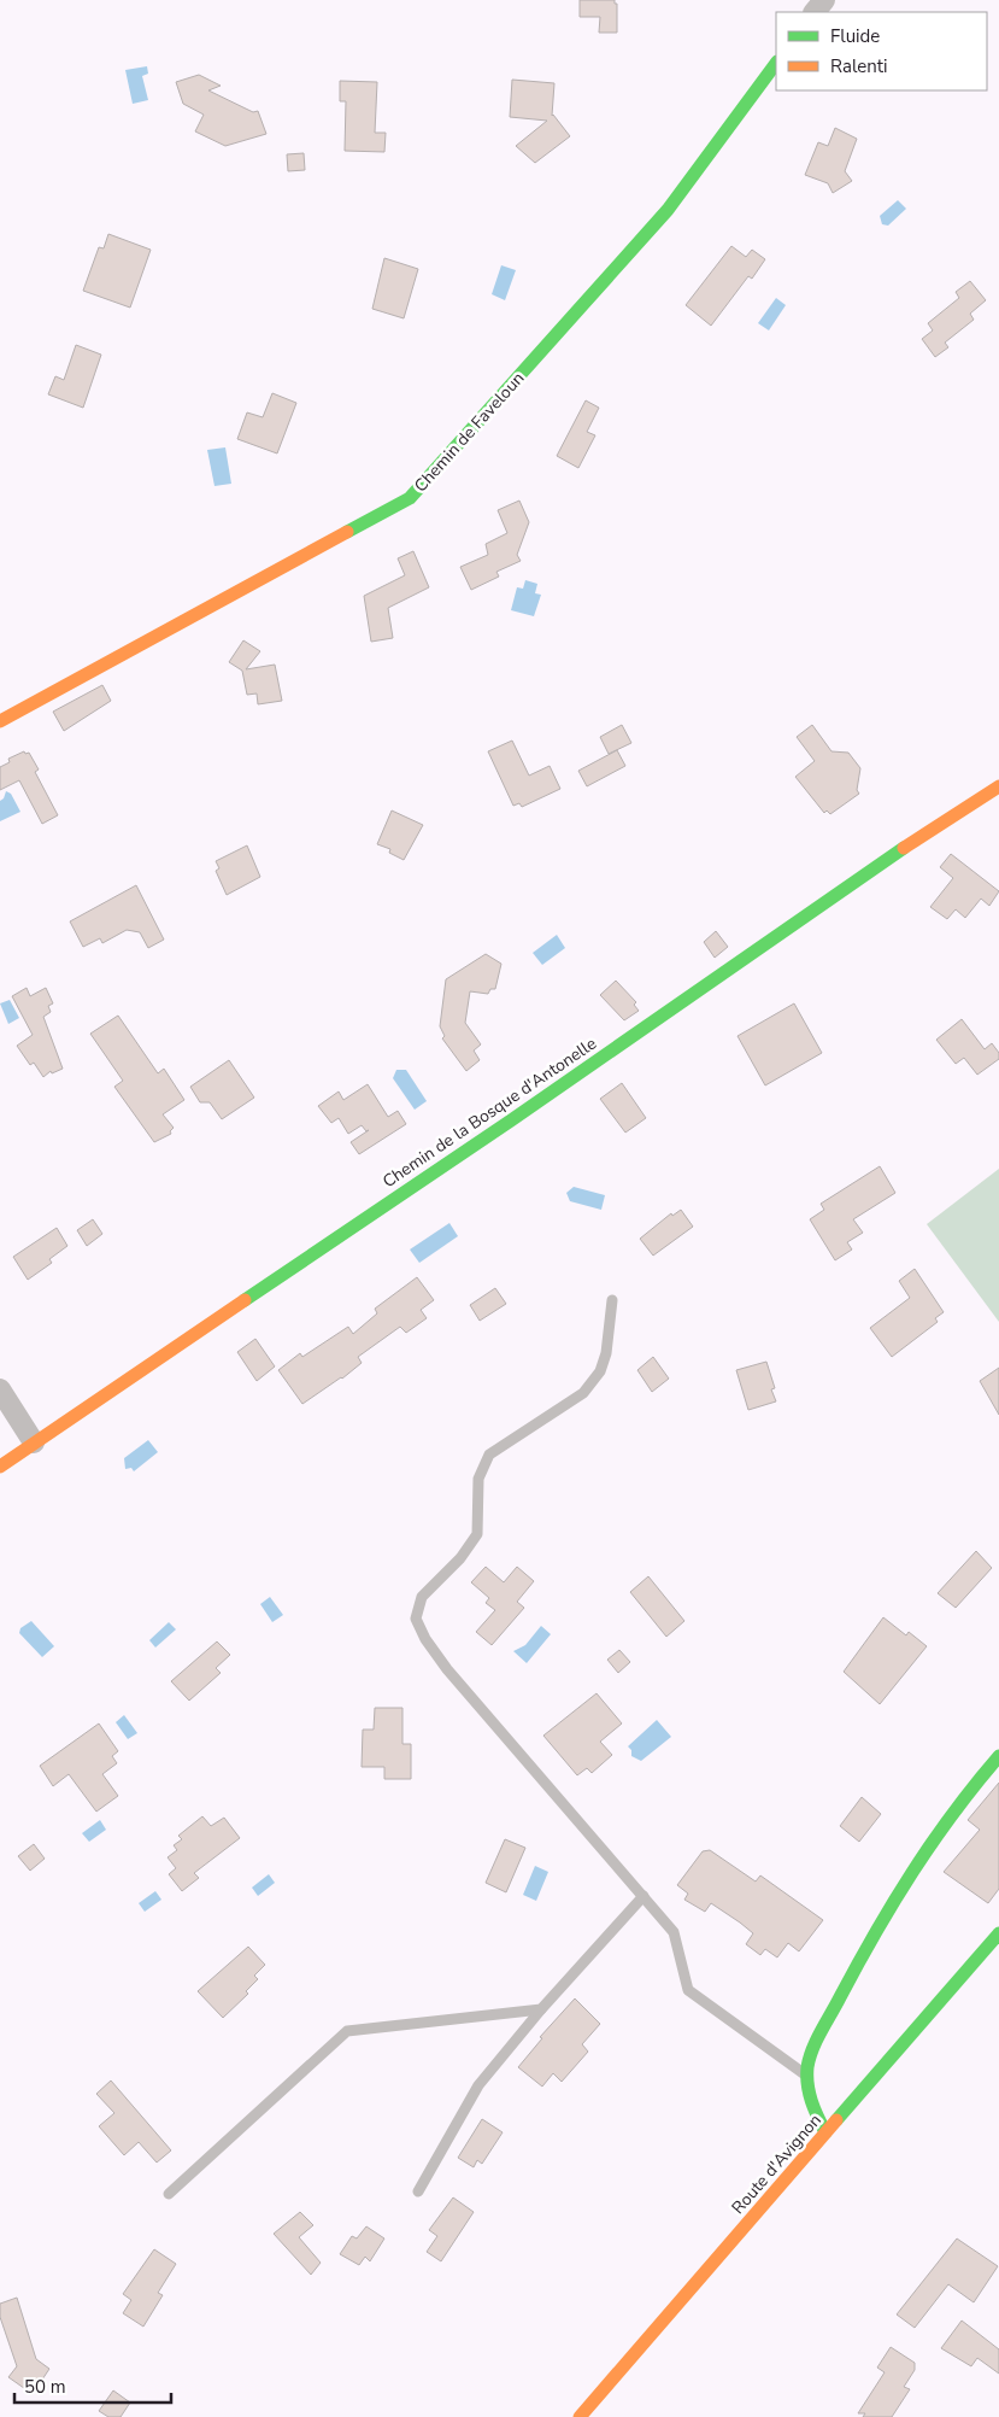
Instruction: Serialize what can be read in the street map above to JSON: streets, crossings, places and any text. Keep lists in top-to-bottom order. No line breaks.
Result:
{"streets":{"street":["Chemin de Faveloun","Chemin de la Bosque d'Antonelle","Route d'Avignon"]},"legend":["Fluide","Ralenti"],"scale_bar":"50 m"}
